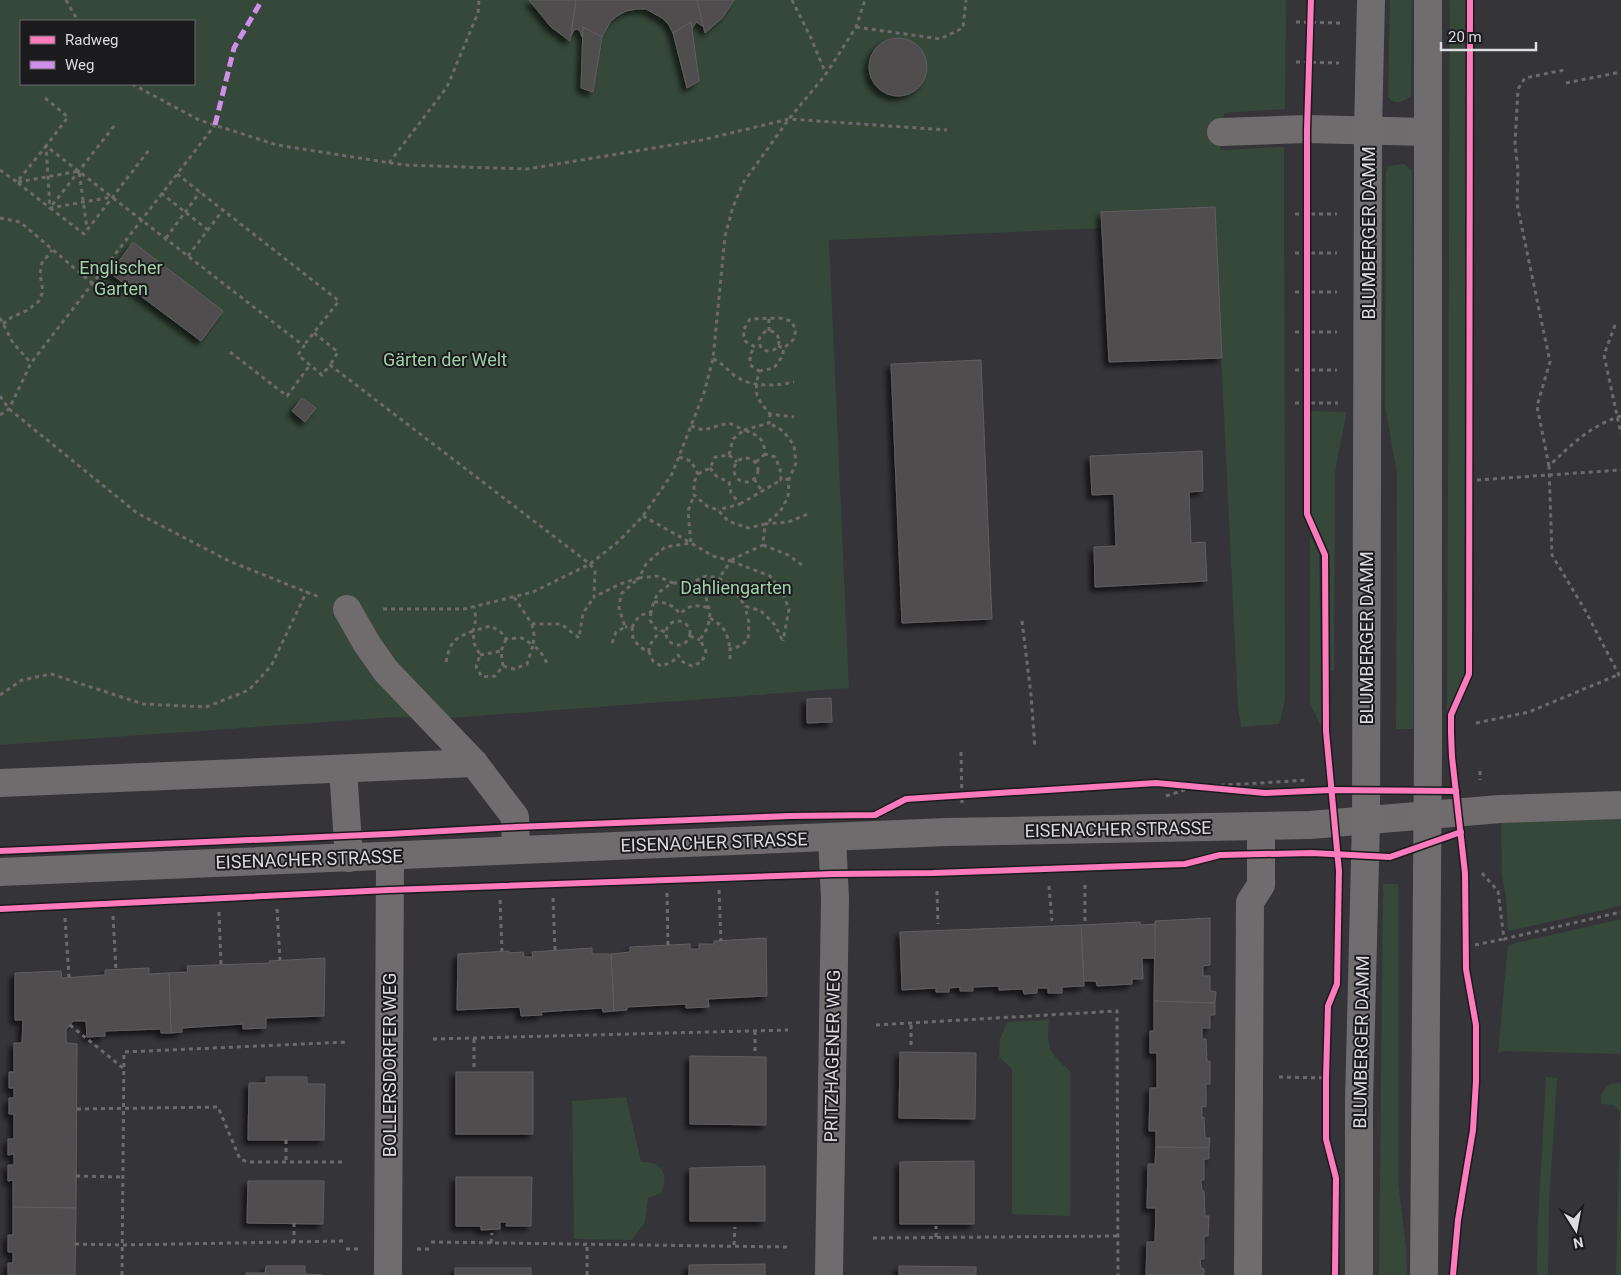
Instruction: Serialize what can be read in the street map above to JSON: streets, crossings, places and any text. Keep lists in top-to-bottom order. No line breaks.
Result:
{"streets":{"main road":["BLUMBERGER DAMM"],"street":["EISENACHER STRASSE","PRITZHAGENER WEG","BOLLERSDORFER WEG"]},"crossings":[["BLUMBERGER DAMM","EISENACHER STRASSE"],["EISENACHER STRASSE","PRITZHAGENER WEG"],["EISENACHER STRASSE","BOLLERSDORFER WEG"]],"parks":["Englischer Garten","Gärten der Welt","Dahliengarten"],"legend":["Radweg","Weg"],"scale_bar":"20 m","north":"bottom"}
